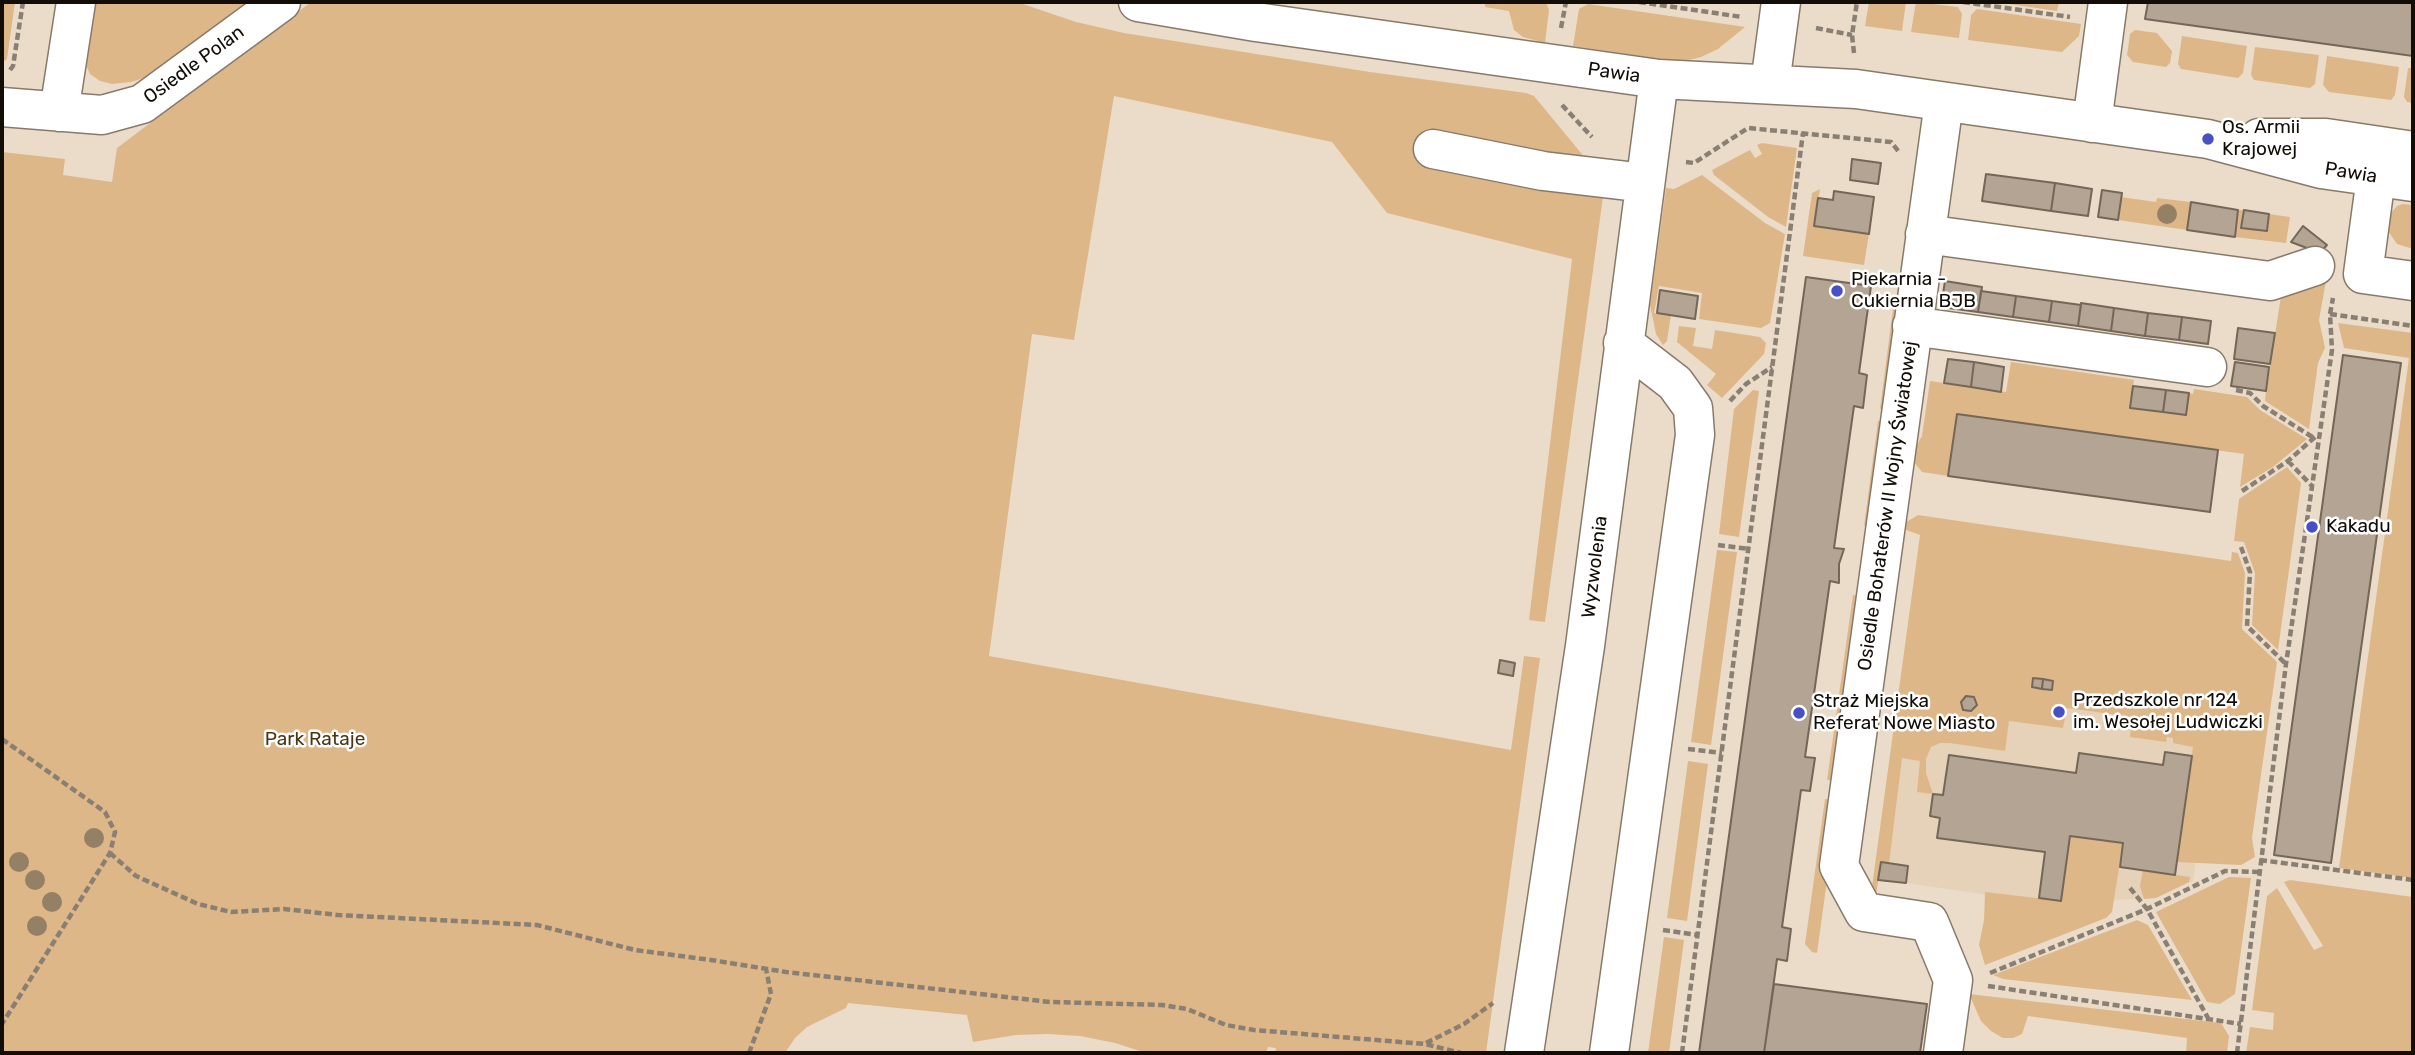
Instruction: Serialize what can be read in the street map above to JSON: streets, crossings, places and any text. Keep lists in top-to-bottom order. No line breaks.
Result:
{"streets":{"street":["Osiedle Polan","Pawia","Osiedle Bohaterów II Wojny Światowej","Wyzwolenia"]},"crossings":[["Pawia","Osiedle Bohaterów II Wojny Światowej"],["Pawia","Wyzwolenia"]],"parks":["Park Rataje"],"places":["Os. Armii Krajowej","Piekarnia - Cukiernia BJB","Kakadu","Przedszkole nr 124 im. Wesołej Ludwiczki","Straż Miejska Referat Nowe Miasto"]}
